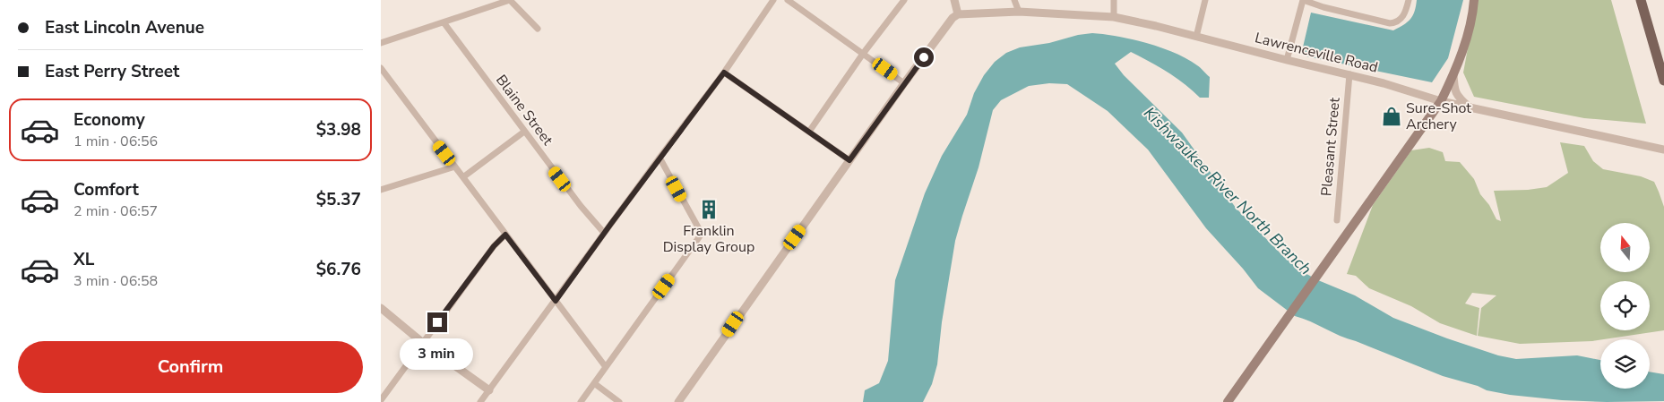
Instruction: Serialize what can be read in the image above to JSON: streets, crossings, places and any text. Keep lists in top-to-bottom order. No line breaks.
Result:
{"streets":{"street":["Lawrenceville Road","Blaine Street","Pleasant Street"]},"crossings":[["Lawrenceville Road","Pleasant Street"]],"water":["Kishwaukee River North Branch"],"places":{"shop":["Sure-Shot Archery"],"building":["Franklin Display Group"]},"north":"top","page":{"banner":["East Lincoln Avenue","East Perry Street"],"list":[{"name":"Economy","note":"1 min · 06:56","value":"$3.98"},{"name":"Comfort","note":"2 min · 06:57","value":"$5.37"},{"name":"XL","note":"3 min · 06:58","value":"$6.76"}],"buttons":"Confirm","bubble":"3 min"}}
